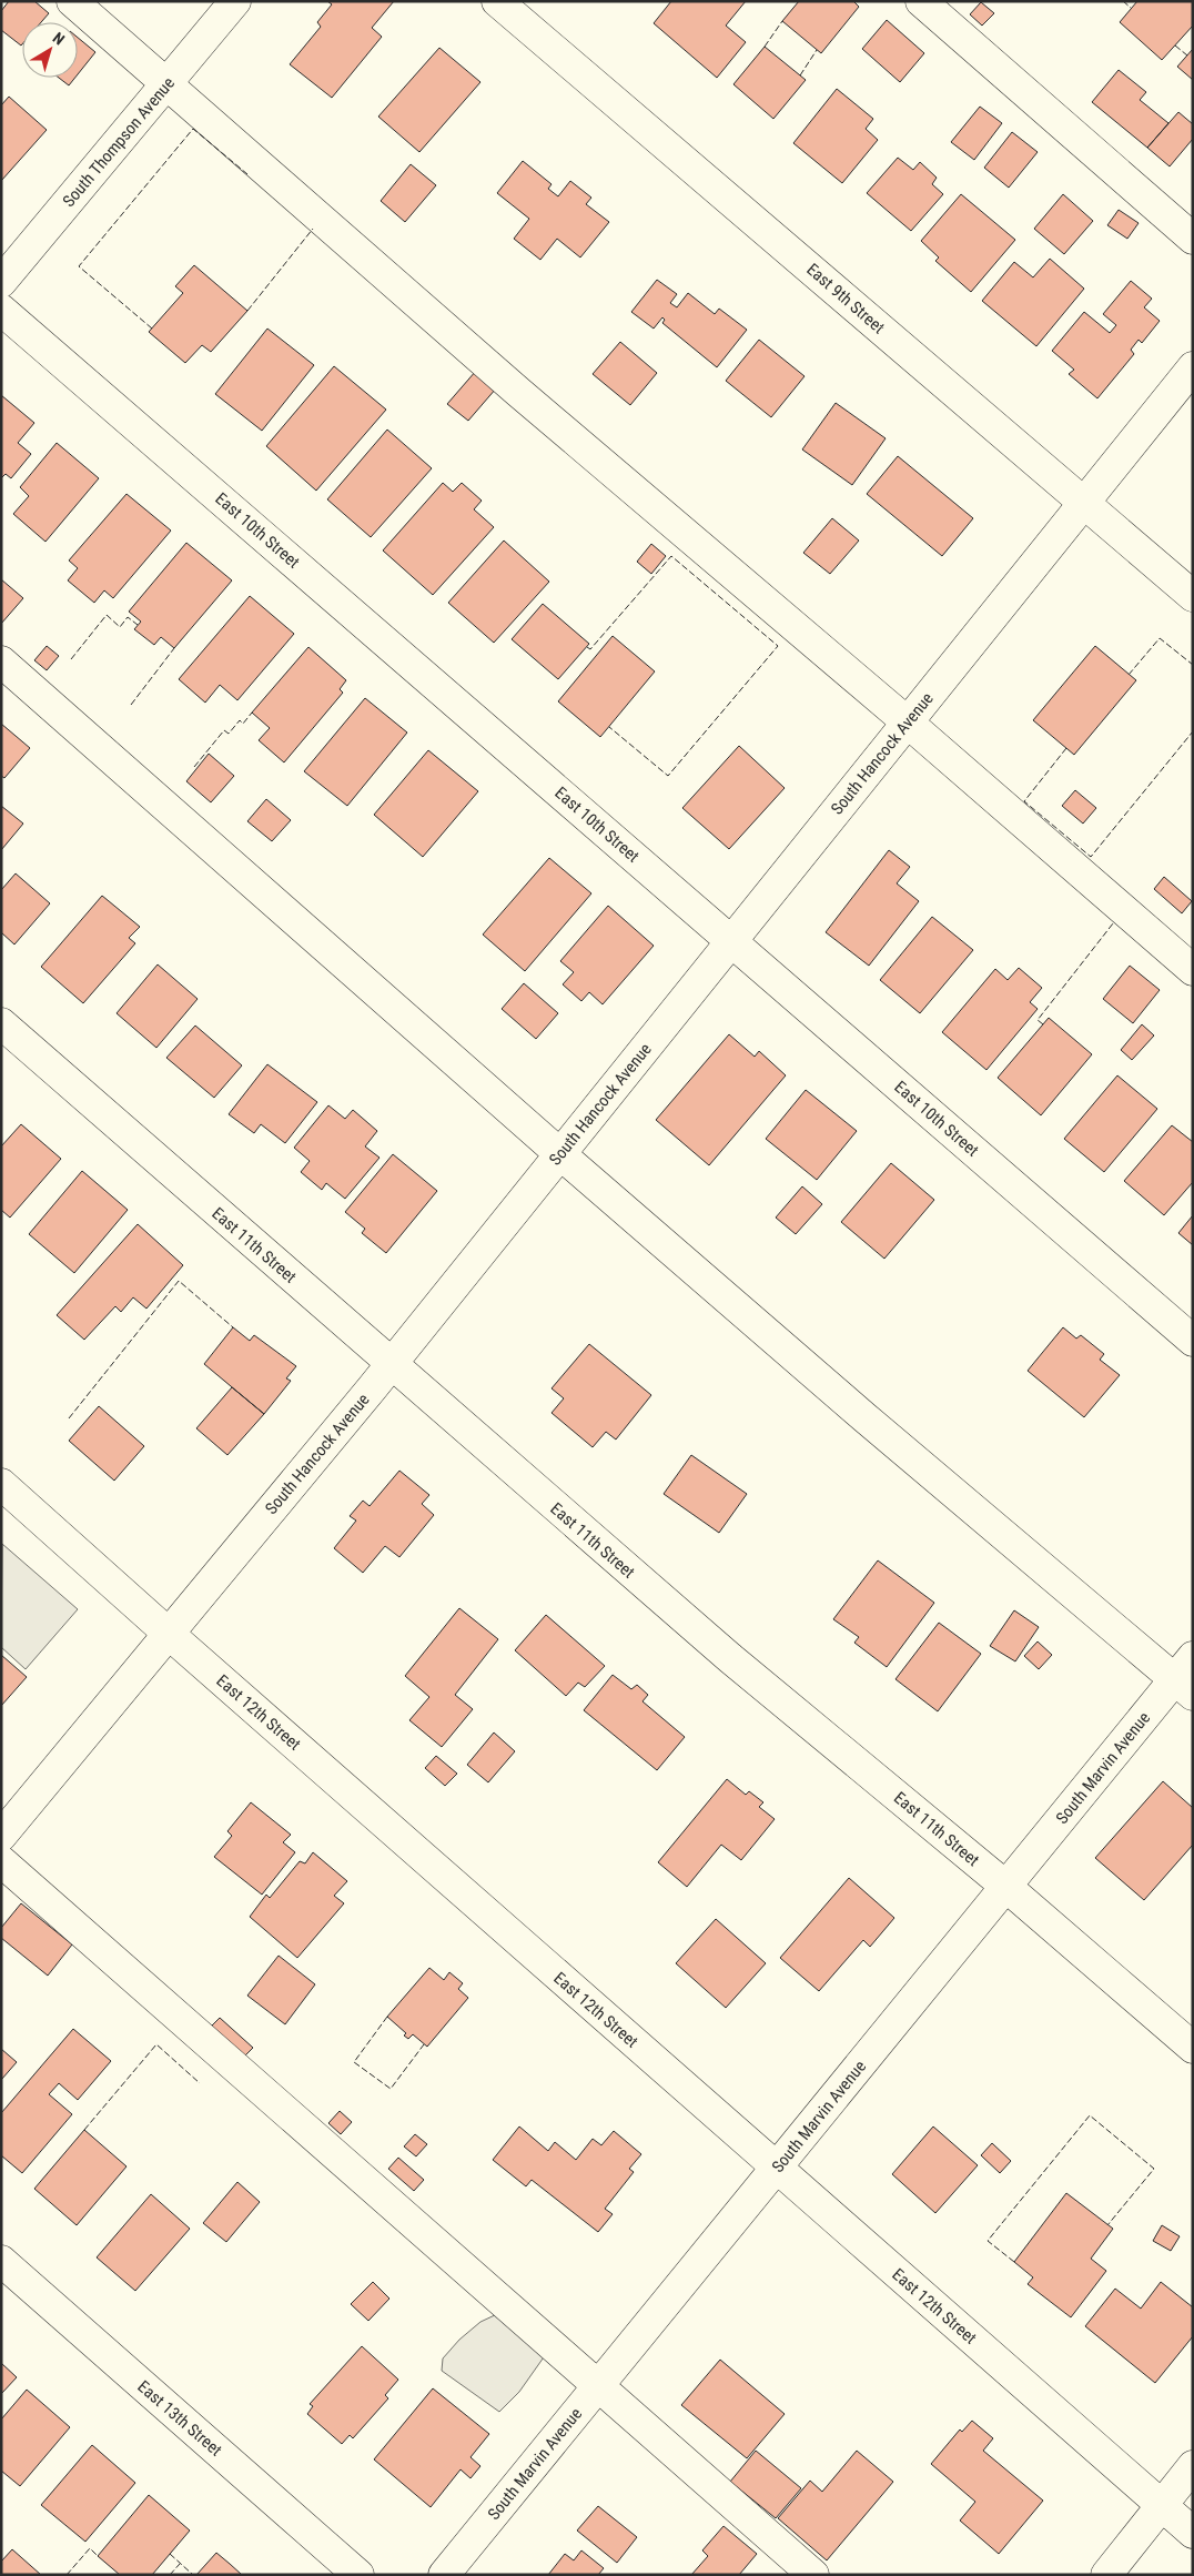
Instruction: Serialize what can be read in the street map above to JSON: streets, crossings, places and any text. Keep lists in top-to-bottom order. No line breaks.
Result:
{"streets":{"street":["South Thompson Avenue","East 9th Street","East 10th Street","South Hancock Avenue","East 11th Street","East 12th Street","South Marvin Avenue","East 13th Street"]},"crossings":[["East 9th Street","South Hancock Avenue"],["East 10th Street","South Hancock Avenue"],["South Hancock Avenue","East 11th Street"],["South Hancock Avenue","East 12th Street"],["East 11th Street","South Marvin Avenue"],["East 12th Street","South Marvin Avenue"]],"north":"top right"}
